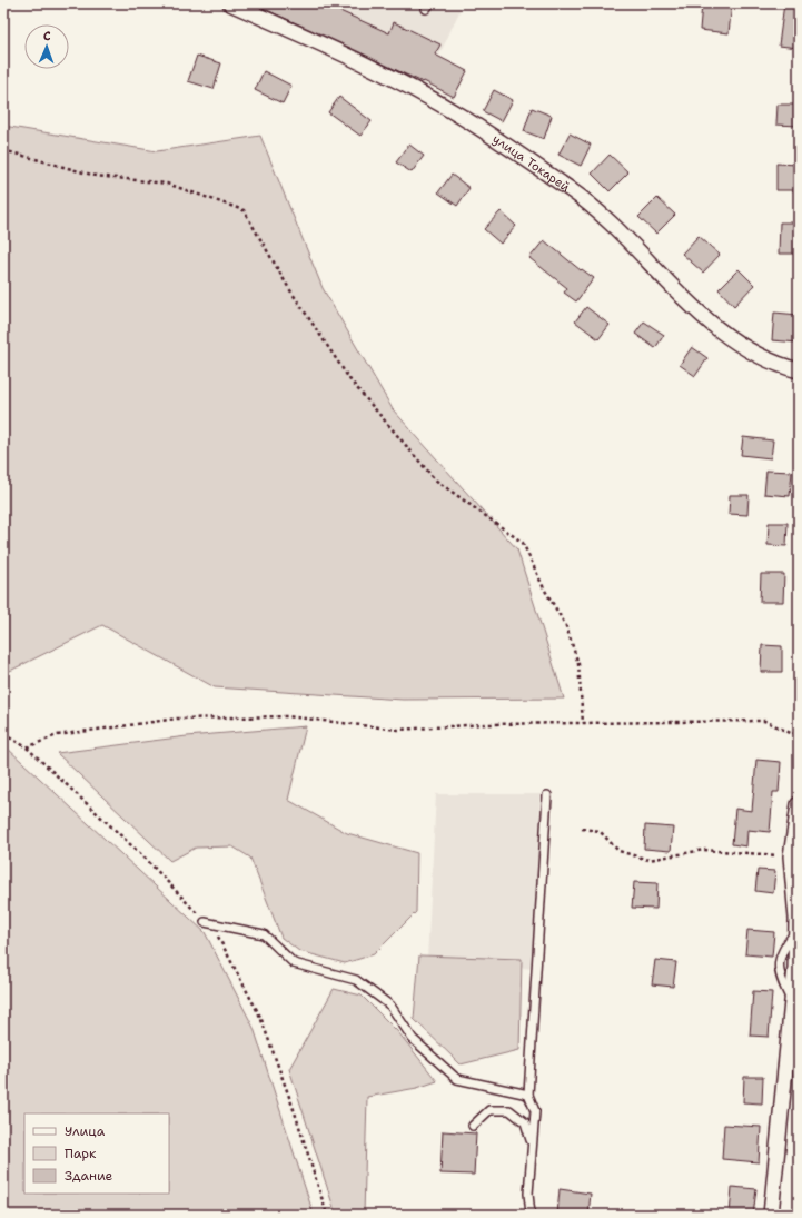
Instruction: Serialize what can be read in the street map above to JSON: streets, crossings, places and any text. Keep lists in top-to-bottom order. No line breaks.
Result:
{"streets":{"street":["улица Токарей"]},"legend":["Улица","Парк","Здание"],"north":"top"}
